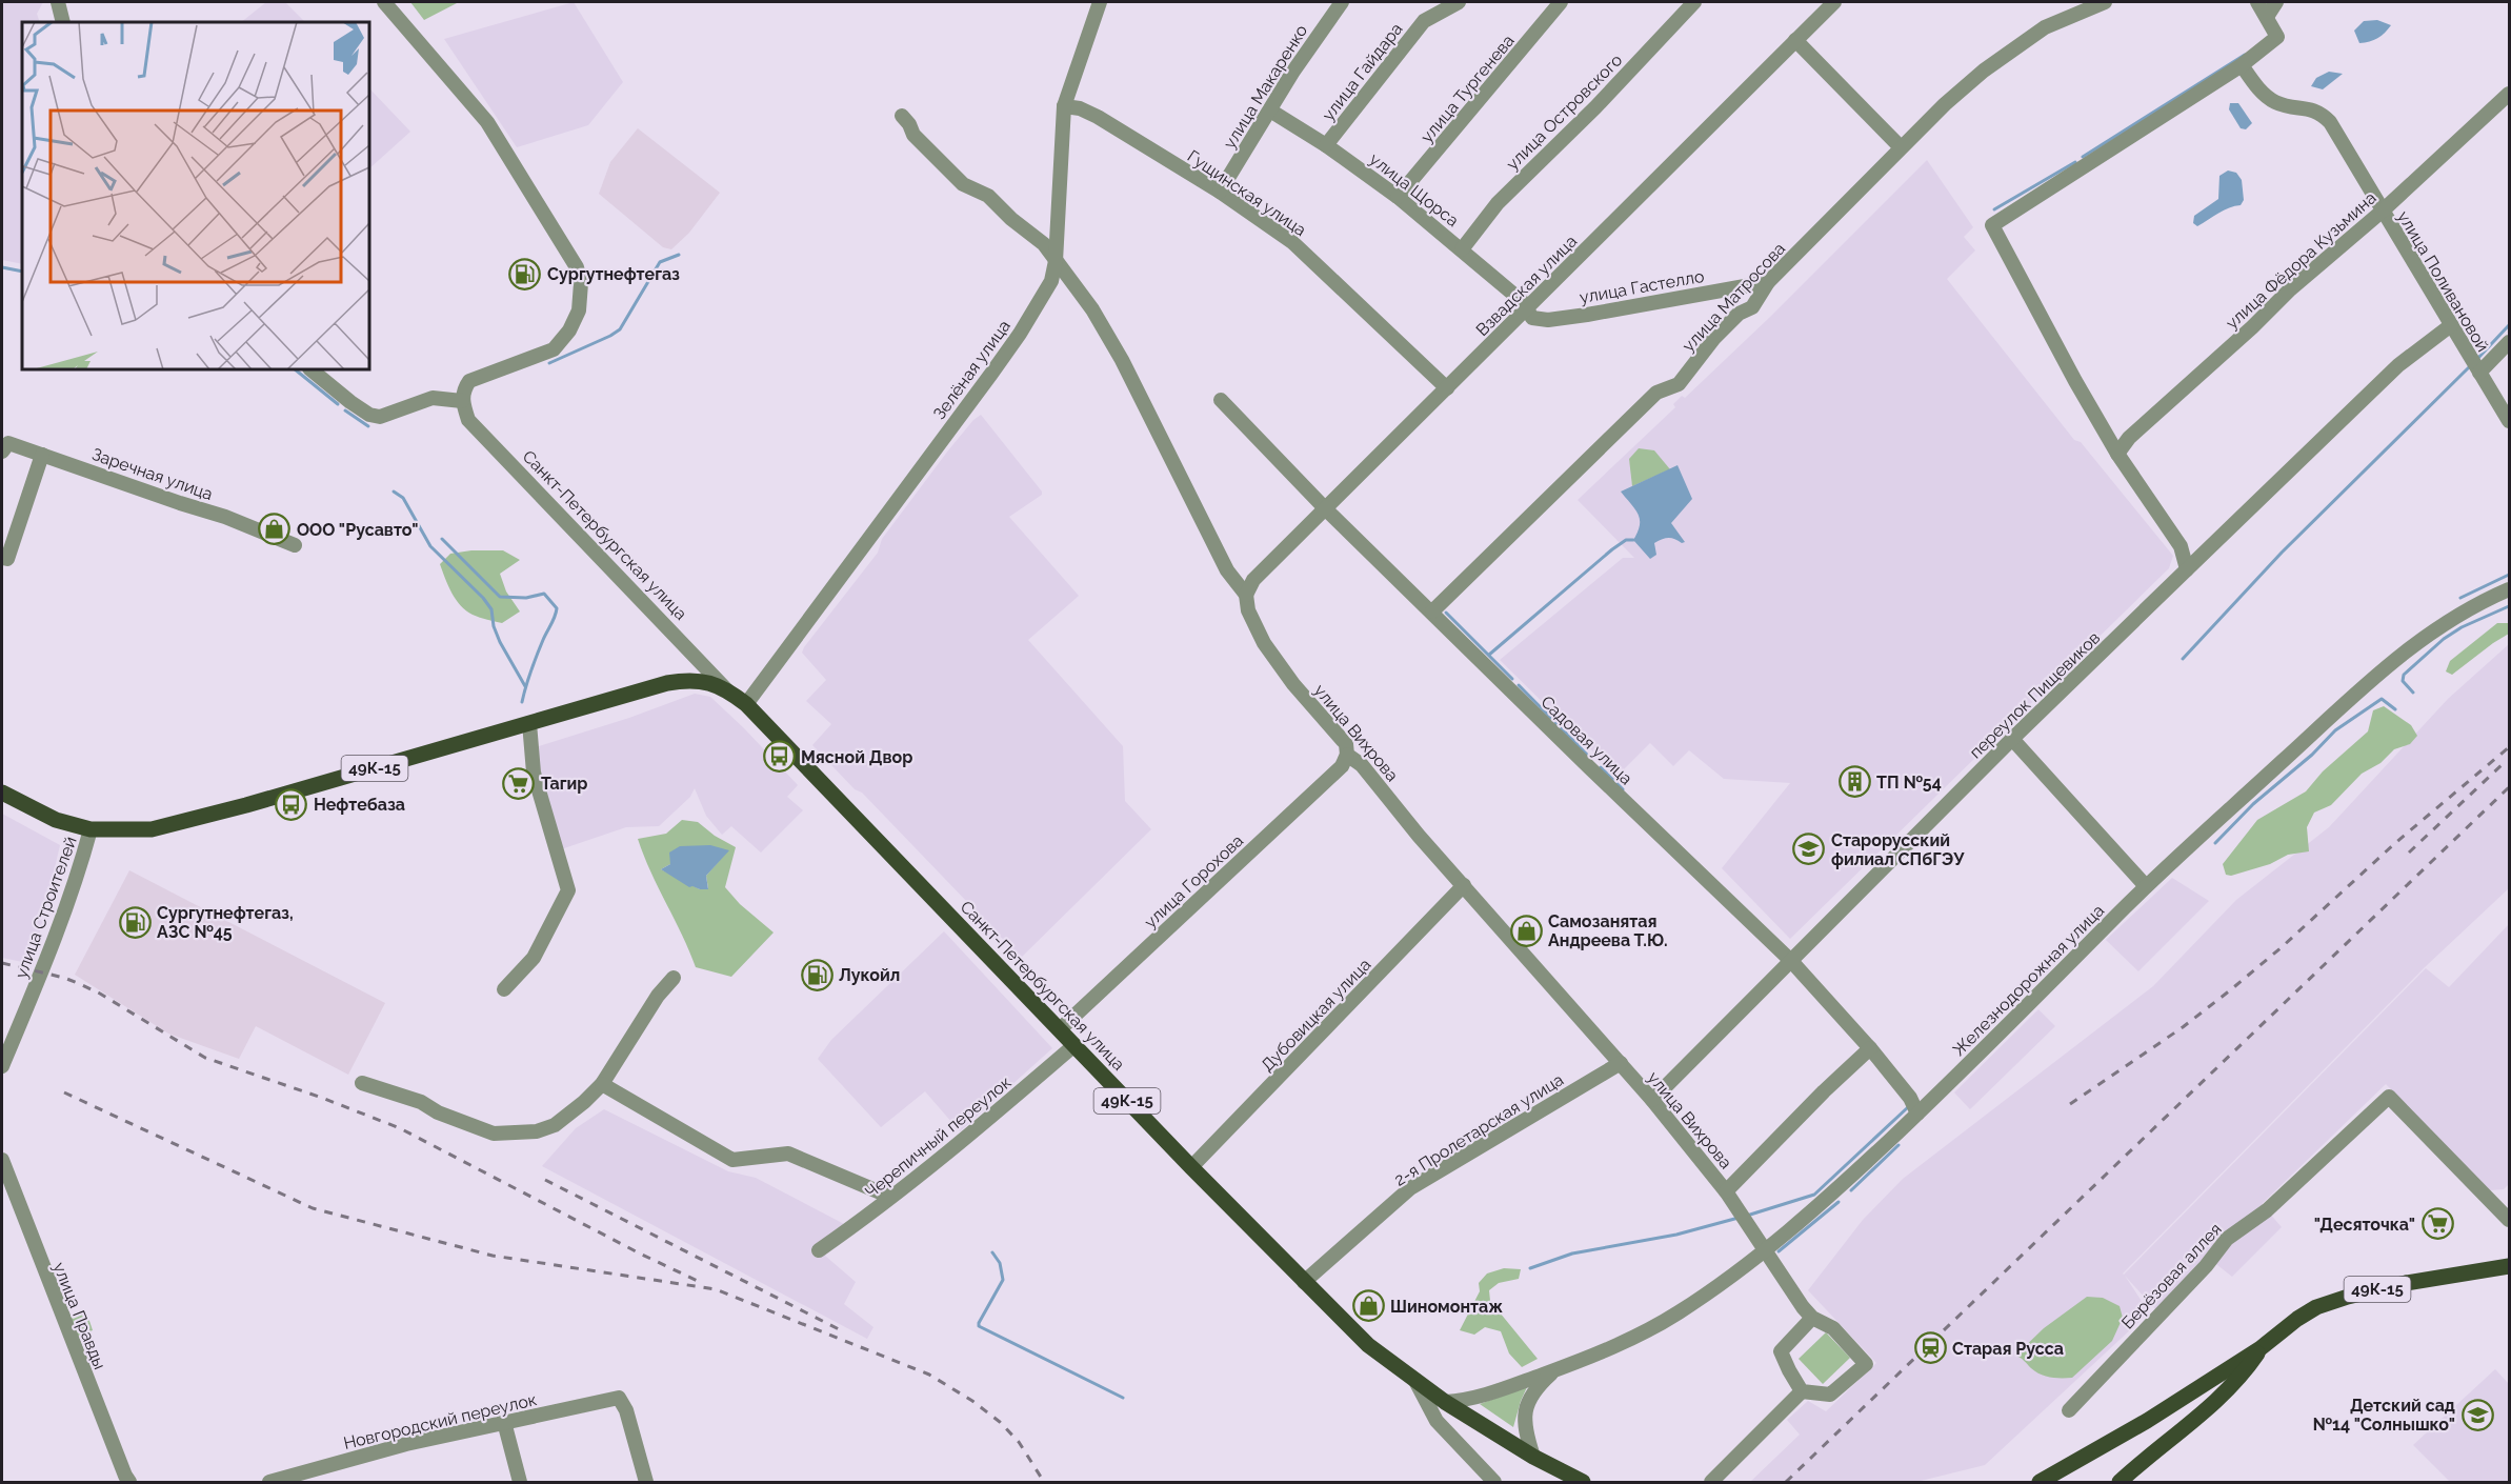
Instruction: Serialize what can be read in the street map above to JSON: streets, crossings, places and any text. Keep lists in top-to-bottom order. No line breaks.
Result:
{"streets":{"main road":["Санкт-Петербургская улица","49К-15"],"street":["улица Гайдара","улица Макаренко","улица Тургенева","улица Островского","улица Щорса","Гущинская улица","улица Фёдора Кузьмина","улица Поливановой","Взвадская улица","улица Гастелло","улица Матросова","Зелёная улица","Заречная улица","переулок Пищевиков","улица Вихрова","Садовая улица","улица Горохова","улица Строителей","Железнодорожная улица","Дубовицкая улица","2-я Пролетарская улица","Черепичный переулок","Берёзовая аллея","улица Правды","Новгородский переулок"]},"crossings":[["улица Гайдара","улица Щорса"],["улица Макаренко","улица Щорса"],["улица Макаренко","Гущинская улица"],["улица Тургенева","улица Щорса"],["улица Островского","улица Щорса"],["улица Щорса","Взвадская улица"],["улица Щорса","улица Гастелло"],["Гущинская улица","Взвадская улица"],["Гущинская улица","Зелёная улица"],["улица Фёдора Кузьмина","улица Поливановой"],["улица Поливановой","переулок Пищевиков"],["Взвадская улица","улица Гастелло"],["Взвадская улица","улица Вихрова"],["Взвадская улица","Садовая улица"],["улица Гастелло","улица Матросова"],["улица Матросова","Садовая улица"],["Зелёная улица","Санкт-Петербургская улица"],["Зелёная улица","улица Вихрова"],["Зелёная улица","49К-15"],["Санкт-Петербургская улица","49К-15"],["Санкт-Петербургская улица","улица Горохова"],["Санкт-Петербургская улица","Дубовицкая улица"],["Санкт-Петербургская улица","2-я Пролетарская улица"],["Санкт-Петербургская улица","Черепичный переулок"],["переулок Пищевиков","улица Вихрова"],["переулок Пищевиков","Садовая улица"],["улица Вихрова","улица Горохова"],["улица Вихрова","Железнодорожная улица"],["улица Вихрова","Дубовицкая улица"],["улица Вихрова","2-я Пролетарская улица"],["Садовая улица","Железнодорожная улица"],["49К-15","улица Строителей"],["49К-15","Железнодорожная улица"]],"places":{"fuel station":["Сургутнефтегаз","Сургутнефтегаз, АЗС №45","Лукойл"],"shop":["ООО \"Русавто\"","Самозанятая Андреева Т.Ю.","Шиномонтаж"],"bus stop":["Мясной Двор","Нефтебаза"],"building":["ТП №54"],"supermarket":["Тагир","\"Десяточка\""],"school or university":["Старорусский филиал СПбГЭУ","Детский сад №14 \"Солнышко\""],"station":["Старая Русса"]}}
